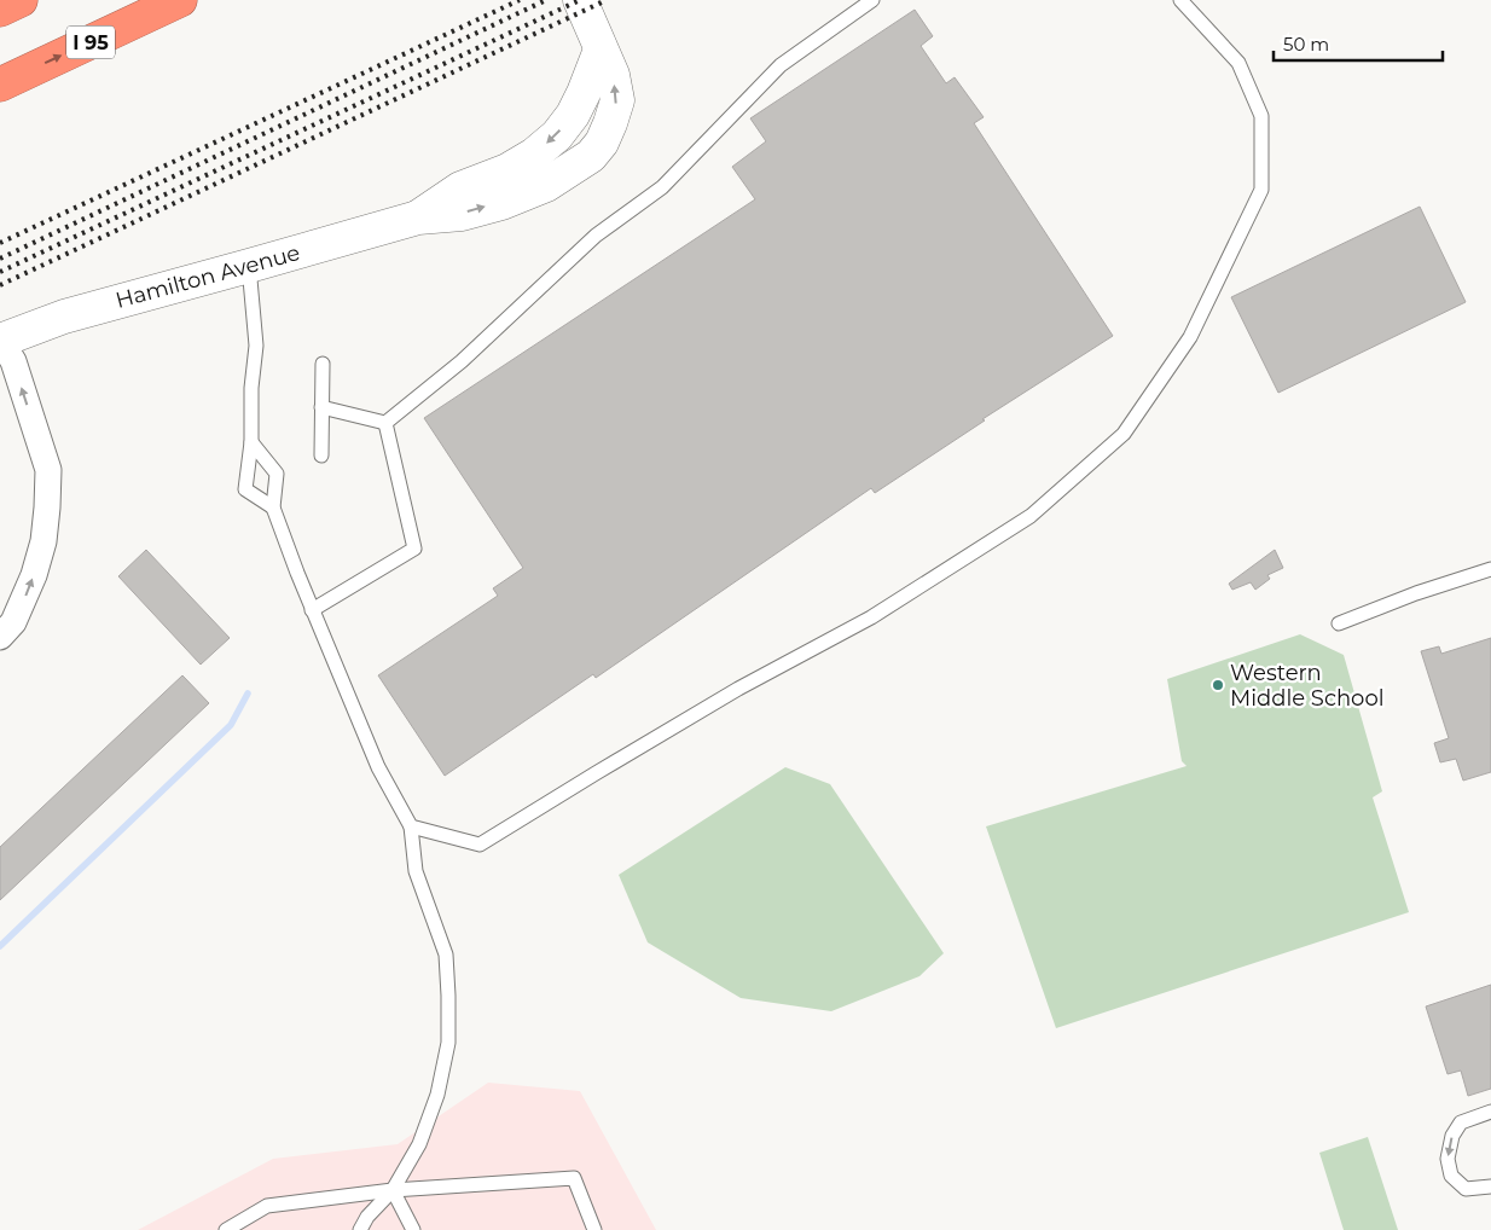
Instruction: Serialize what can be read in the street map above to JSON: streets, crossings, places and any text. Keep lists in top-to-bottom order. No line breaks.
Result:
{"streets":{"highway":["I 95"],"main road":["Hamilton Avenue"]},"places":["Western Middle School"],"scale_bar":"50 m"}
